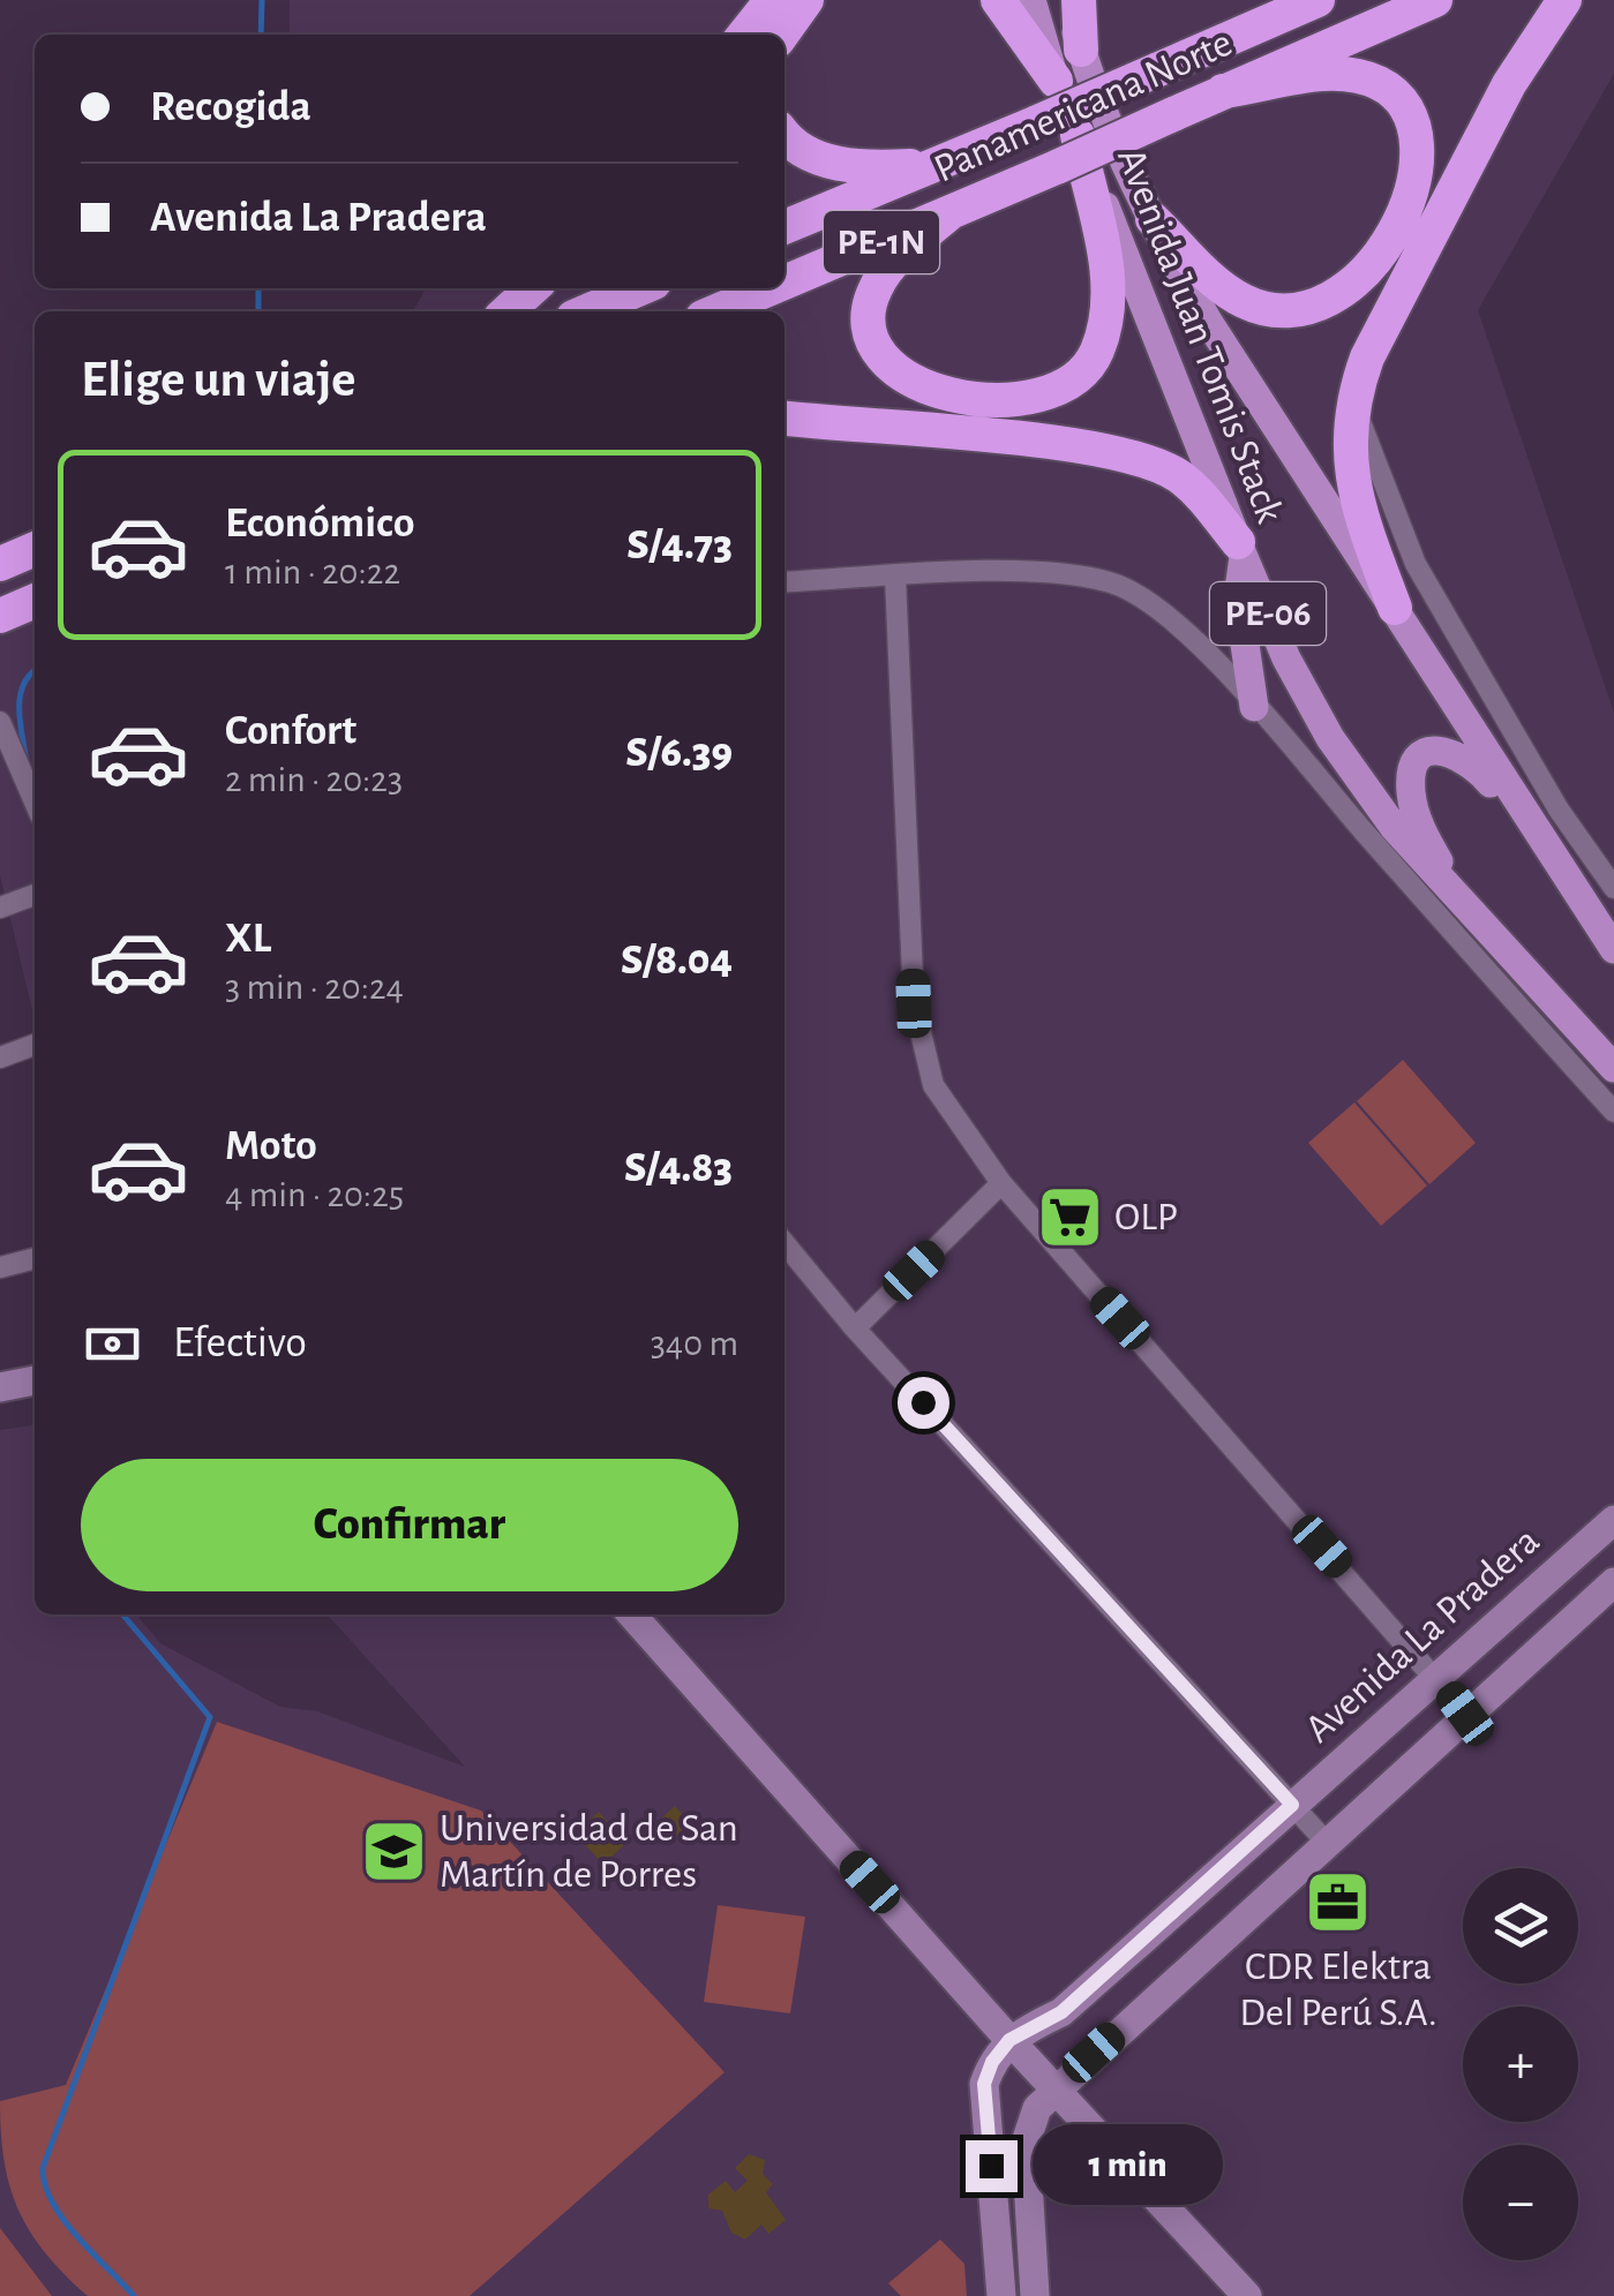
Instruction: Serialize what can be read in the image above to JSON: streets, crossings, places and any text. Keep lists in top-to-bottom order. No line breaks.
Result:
{"streets":{"highway":["Panamericana Norte","PE-1N"],"main road":["Avenida Juan Tomis Stack","PE-06"],"street":["Avenida La Pradera"]},"places":{"supermarket":["OLP"],"school or university":["Universidad de San Martín de Porres"],"office":["CDR Elektra Del Perú S.A."]},"page":{"banner":["Recogida","Avenida La Pradera"],"heading":"Elige un viaje","list":[{"name":"Económico","note":"1 min · 20:22","value":"S/4.73"},{"name":"Confort","note":"2 min · 20:23","value":"S/6.39"},{"name":"XL","note":"3 min · 20:24","value":"S/8.04"},{"name":"Moto","note":"4 min · 20:25","value":"S/4.83"}],"pay":["Efectivo","340 m"],"buttons":"Confirmar","map_buttons":["+","−"],"bubble":"1 min"}}
